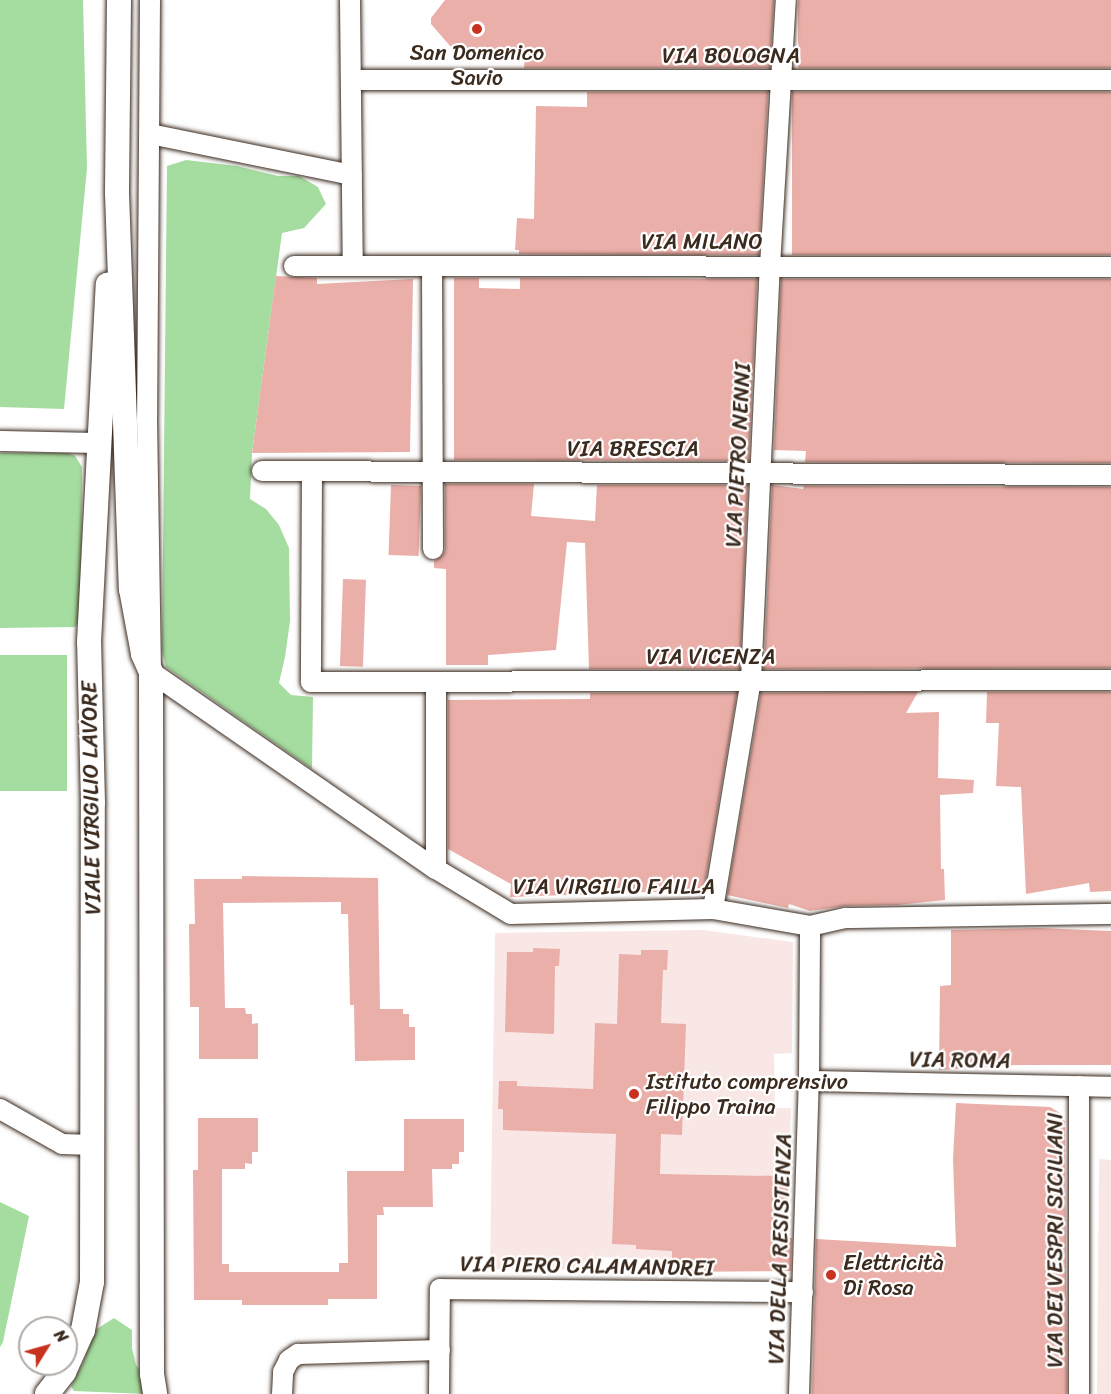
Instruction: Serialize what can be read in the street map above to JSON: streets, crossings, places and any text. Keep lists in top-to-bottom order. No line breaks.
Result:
{"streets":{"street":["VIA BOLOGNA","VIA MILANO","VIA BRESCIA","VIA PIETRO NENNI","VIA VICENZA","VIALE VIRGILIO LAVORE","VIA VIRGILIO FAILLA","VIA ROMA","VIA DEI VESPRI SICILIANI","VIA DELLA RESISTENZA","VIA PIERO CALAMANDREI"]},"crossings":[["VIA BOLOGNA","VIA PIETRO NENNI"],["VIA MILANO","VIA PIETRO NENNI"],["VIA BRESCIA","VIA PIETRO NENNI"],["VIA BRESCIA","VIA VICENZA"],["VIA PIETRO NENNI","VIA VICENZA"],["VIA PIETRO NENNI","VIA VIRGILIO FAILLA"],["VIALE VIRGILIO LAVORE","VIA VIRGILIO FAILLA"],["VIA VIRGILIO FAILLA","VIA DELLA RESISTENZA"],["VIA ROMA","VIA DEI VESPRI SICILIANI"],["VIA ROMA","VIA DELLA RESISTENZA"],["VIA DELLA RESISTENZA","VIA PIERO CALAMANDREI"]],"places":["San Domenico Savio","Istituto comprensivo Filippo Traina","Elettricità Di Rosa"],"north":"top right"}
